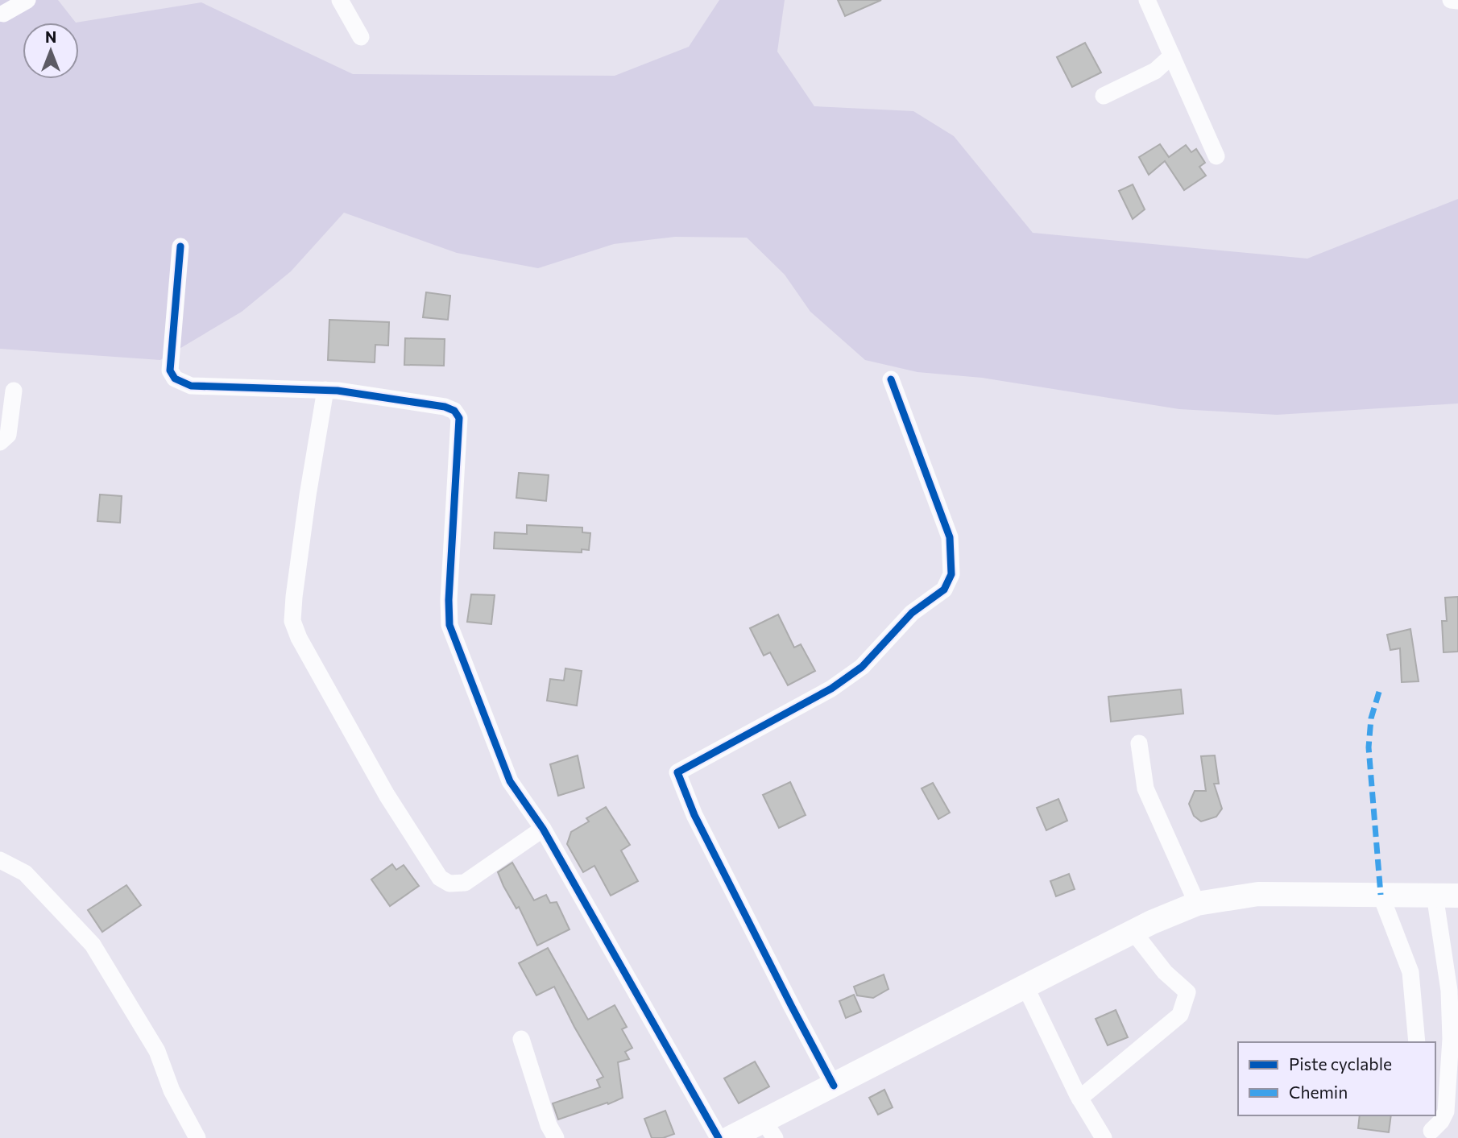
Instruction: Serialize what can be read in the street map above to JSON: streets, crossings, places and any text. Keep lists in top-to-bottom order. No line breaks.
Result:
{"legend":["Piste cyclable","Chemin"],"north":"top"}
